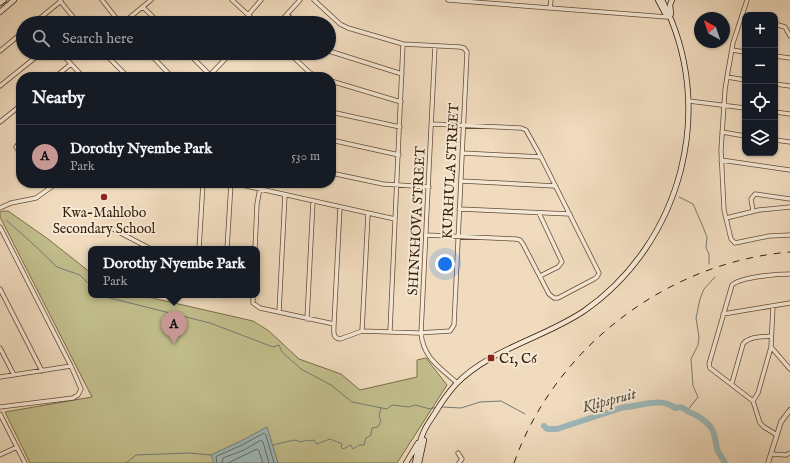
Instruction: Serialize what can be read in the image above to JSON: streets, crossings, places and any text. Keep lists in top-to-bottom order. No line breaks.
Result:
{"streets":{"street":["KURHULA STREET","SHINKHOVA STREET"]},"crossings":[["KURHULA STREET","SHINKHOVA STREET"]],"water":["Klipspruit"],"places":{"other":["Kwa-Mahlobo Secondary School"],"transit":["C1, C6"]},"north":"top left","page":{"map_buttons":["+","−"],"search":"Search here","heading":"Nearby","list":[{"mark":"A","name":"Dorothy Nyembe Park","note":"Park","value":"530 m"}],"popup":["Dorothy Nyembe Park","Park"],"pins":"A"}}
